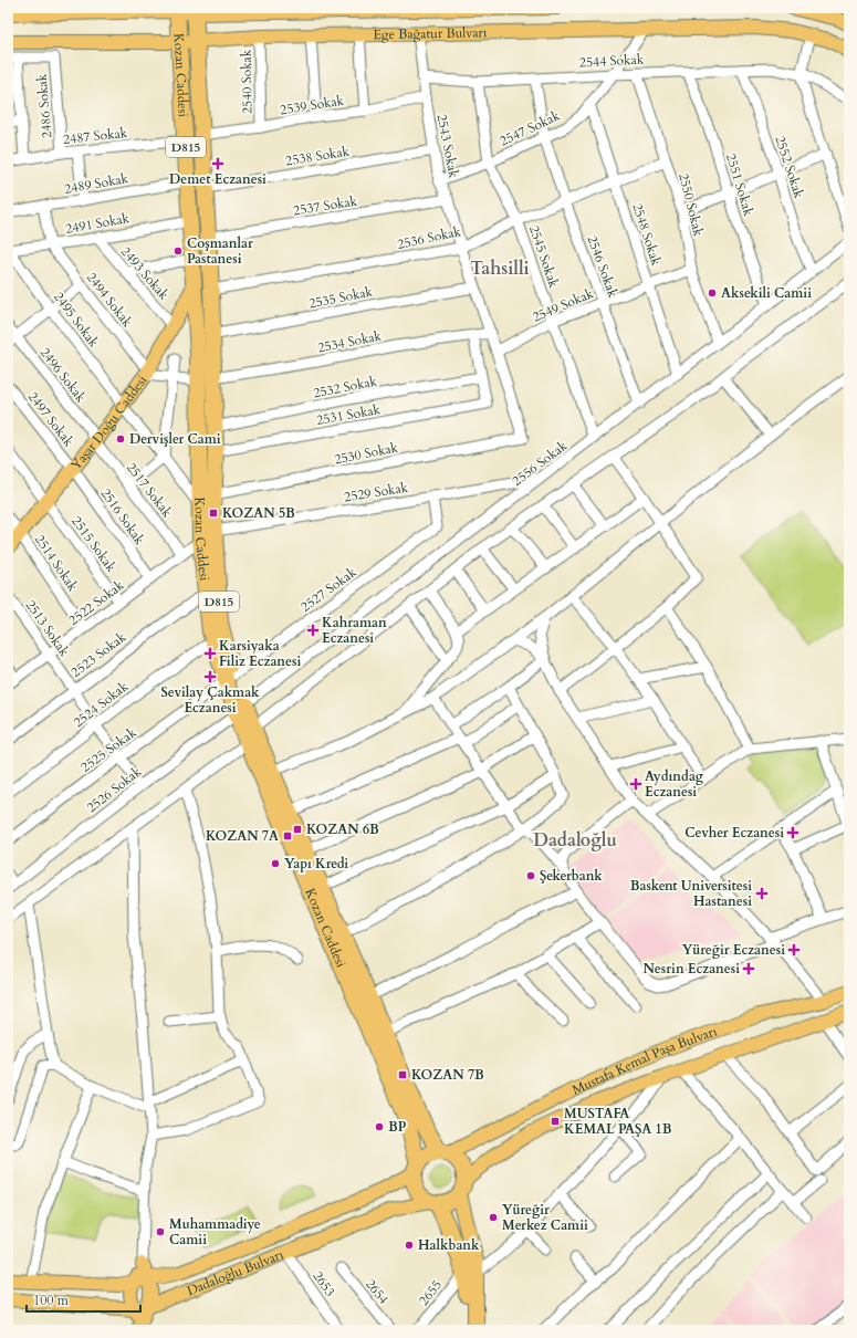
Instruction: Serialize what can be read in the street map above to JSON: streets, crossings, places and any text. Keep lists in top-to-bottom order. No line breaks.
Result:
{"streets":{"highway":["Kozan Caddesi","D815"],"main road":["Ege Bağatur Bulvarı","Yaşar Doğu Caddesi","Mustafa Kemal Paşa Bulvarı","Dadaloğlu Bulvarı"],"street":["2544 Sokak","2540 Sokak","2539 Sokak","2486 Sokak","2547 Sokak","2487 Sokak","2543 Sokak","2538 Sokak","2552 Sokak","2489 Sokak","2551 Sokak","2550 Sokak","2537 Sokak","2491 Sokak","2548 Sokak","2536 Sokak","2545 Sokak","2546 Sokak","2493 Sokak","2535 Sokak","2494 Sokak","2549 Sokak","2495 Sokak","2534 Sokak","2496 Sokak","2532 Sokak","2531 Sokak","2497 Sokak","2530 Sokak","2556 Sokak","2517 Sokak","2529 Sokak","2516 Sokak","2515 Sokak","2514 Sokak","2527 Sokak","2522 Sokak","2513 Sokak","2523 Sokak","2524 Sokak","2525 Sokak","2526 Sokak","2653","2654","2655"]},"crossings":[["Ege Bağatur Bulvarı","Kozan Caddesi"],["Ege Bağatur Bulvarı","2540 Sokak"],["Ege Bağatur Bulvarı","2547 Sokak"],["Ege Bağatur Bulvarı","2543 Sokak"],["2544 Sokak","2547 Sokak"],["2544 Sokak","2543 Sokak"],["2544 Sokak","2552 Sokak"],["2544 Sokak","2551 Sokak"],["2544 Sokak","2550 Sokak"],["2544 Sokak","2545 Sokak"],["2544 Sokak","2546 Sokak"],["Kozan Caddesi","2539 Sokak"],["Kozan Caddesi","2487 Sokak"],["Kozan Caddesi","2538 Sokak"],["Kozan Caddesi","2489 Sokak"],["Kozan Caddesi","2537 Sokak"],["Kozan Caddesi","2491 Sokak"],["Kozan Caddesi","2536 Sokak"],["Kozan Caddesi","2535 Sokak"],["Kozan Caddesi","2495 Sokak"],["Kozan Caddesi","2534 Sokak"],["Kozan Caddesi","2532 Sokak"],["Kozan Caddesi","2531 Sokak"],["Kozan Caddesi","Yaşar Doğu Caddesi"],["Kozan Caddesi","2530 Sokak"],["Kozan Caddesi","2556 Sokak"],["Kozan Caddesi","2529 Sokak"],["Kozan Caddesi","2527 Sokak"],["Kozan Caddesi","2522 Sokak"],["Kozan Caddesi","2523 Sokak"],["Kozan Caddesi","2524 Sokak"],["Kozan Caddesi","2525 Sokak"],["Kozan Caddesi","2526 Sokak"],["Kozan Caddesi","Mustafa Kemal Paşa Bulvarı"],["Kozan Caddesi","Dadaloğlu Bulvarı"],["2540 Sokak","2539 Sokak"],["2539 Sokak","2543 Sokak"],["2486 Sokak","2487 Sokak"],["2547 Sokak","2543 Sokak"],["2547 Sokak","2548 Sokak"],["2547 Sokak","2545 Sokak"],["2547 Sokak","2546 Sokak"],["2543 Sokak","2538 Sokak"],["2543 Sokak","2537 Sokak"],["2543 Sokak","2536 Sokak"],["2543 Sokak","2535 Sokak"],["2543 Sokak","2549 Sokak"],["2543 Sokak","2534 Sokak"],["2543 Sokak","2530 Sokak"],["2552 Sokak","2556 Sokak"],["2551 Sokak","2556 Sokak"],["2550 Sokak","2536 Sokak"],["2550 Sokak","2549 Sokak"],["2550 Sokak","2556 Sokak"],["2491 Sokak","2493 Sokak"],["2491 Sokak","2494 Sokak"],["2491 Sokak","2495 Sokak"],["2548 Sokak","2536 Sokak"],["2548 Sokak","2549 Sokak"],["2548 Sokak","2556 Sokak"],["2536 Sokak","2545 Sokak"],["2536 Sokak","2546 Sokak"],["2545 Sokak","2549 Sokak"],["2545 Sokak","2556 Sokak"],["2546 Sokak","2549 Sokak"],["2546 Sokak","2556 Sokak"],["2493 Sokak","Yaşar Doğu Caddesi"],["2494 Sokak","2534 Sokak"],["2494 Sokak","Yaşar Doğu Caddesi"],["2495 Sokak","Yaşar Doğu Caddesi"],["2534 Sokak","Yaşar Doğu Caddesi"],["2496 Sokak","Yaşar Doğu Caddesi"],["2496 Sokak","2517 Sokak"],["2532 Sokak","2531 Sokak"],["2497 Sokak","Yaşar Doğu Caddesi"],["2497 Sokak","2516 Sokak"],["Yaşar Doğu Caddesi","2517 Sokak"],["Yaşar Doğu Caddesi","2516 Sokak"],["Yaşar Doğu Caddesi","2515 Sokak"],["Yaşar Doğu Caddesi","2514 Sokak"],["2556 Sokak","2529 Sokak"],["2556 Sokak","2526 Sokak"],["2517 Sokak","2522 Sokak"],["2529 Sokak","2527 Sokak"],["2516 Sokak","2522 Sokak"],["2515 Sokak","2522 Sokak"],["2514 Sokak","2522 Sokak"],["2527 Sokak","2525 Sokak"],["2522 Sokak","2513 Sokak"],["2513 Sokak","2523 Sokak"],["2513 Sokak","2524 Sokak"],["2513 Sokak","2525 Sokak"],["2513 Sokak","2526 Sokak"],["Mustafa Kemal Paşa Bulvarı","Dadaloğlu Bulvarı"],["Mustafa Kemal Paşa Bulvarı","2655"],["Dadaloğlu Bulvarı","2653"]],"districts":["Tahsilli","Dadaloğlu"],"places":{"health":["Demet Eczanesi","Kahraman Eczanesi","Karsiyaka Filiz Eczanesi","Sevilay Çakmak Eczanesi","Aydındag Eczanesi","Cevher Eczanesi","Baskent Universitesi Hastanesi","Yüreğir Eczanesi","Nesrin Eczanesi"],"other":["Coşmanlar Pastanesi","Aksekili Camii","Dervişler Cami","Yapı Kredi","Şekerbank","BP","Yüreğir Merkez Camii","Muhammadiye Camii","Halkbank"],"transit":["KOZAN 5B","KOZAN 6B","KOZAN 7A","KOZAN 7B","MUSTAFA KEMAL PAŞA 1B"]},"scale_bar":"100 m"}
